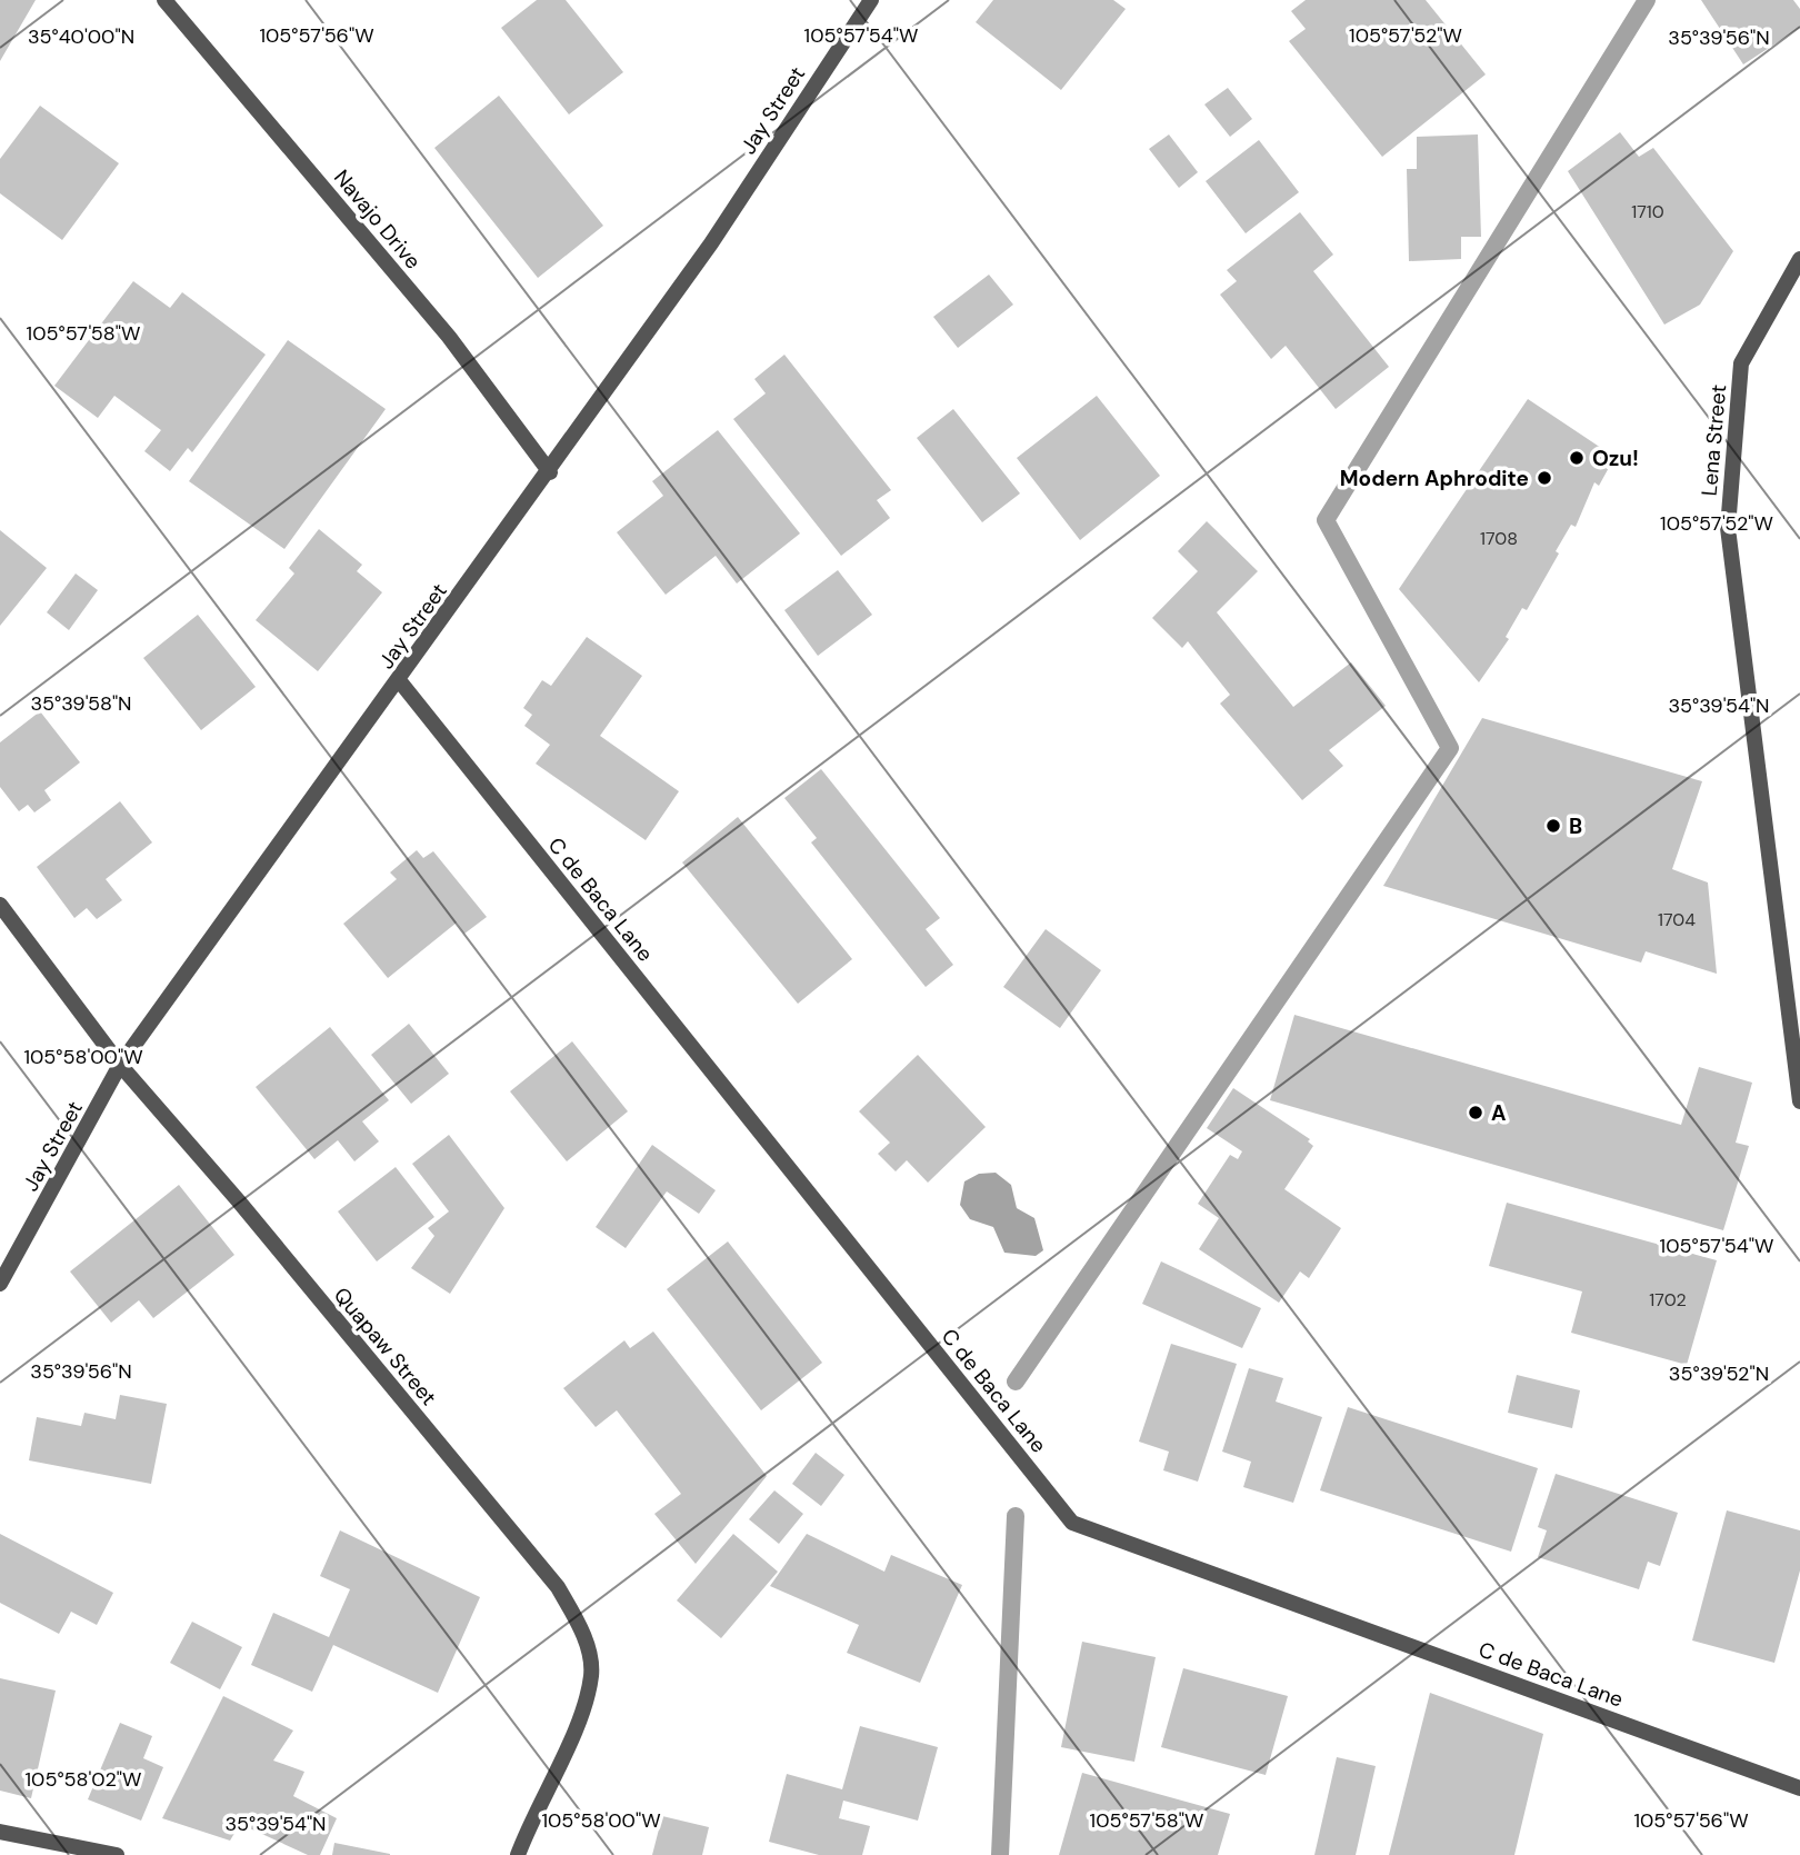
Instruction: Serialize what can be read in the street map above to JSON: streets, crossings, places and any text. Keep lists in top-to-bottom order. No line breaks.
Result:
{"streets":{"street":["Jay Street","Navajo Drive","Lena Street","C de Baca Lane","Quapaw Street"]},"crossings":[["Jay Street","Navajo Drive"],["Jay Street","C de Baca Lane"],["Jay Street","Quapaw Street"]],"places":["Ozu!","Modern Aphrodite","B","A"],"house_numbers":["1710","1708","1704","1702"],"coordinates":["105°57'56\"W","105°57'54\"W","105°57'52\"W","35°40'00\"N","35°39'56\"N","105°57'58\"W","35°39'58\"N","35°39'54\"N","105°58'00\"W","35°39'52\"N","105°58'02\"W"]}
